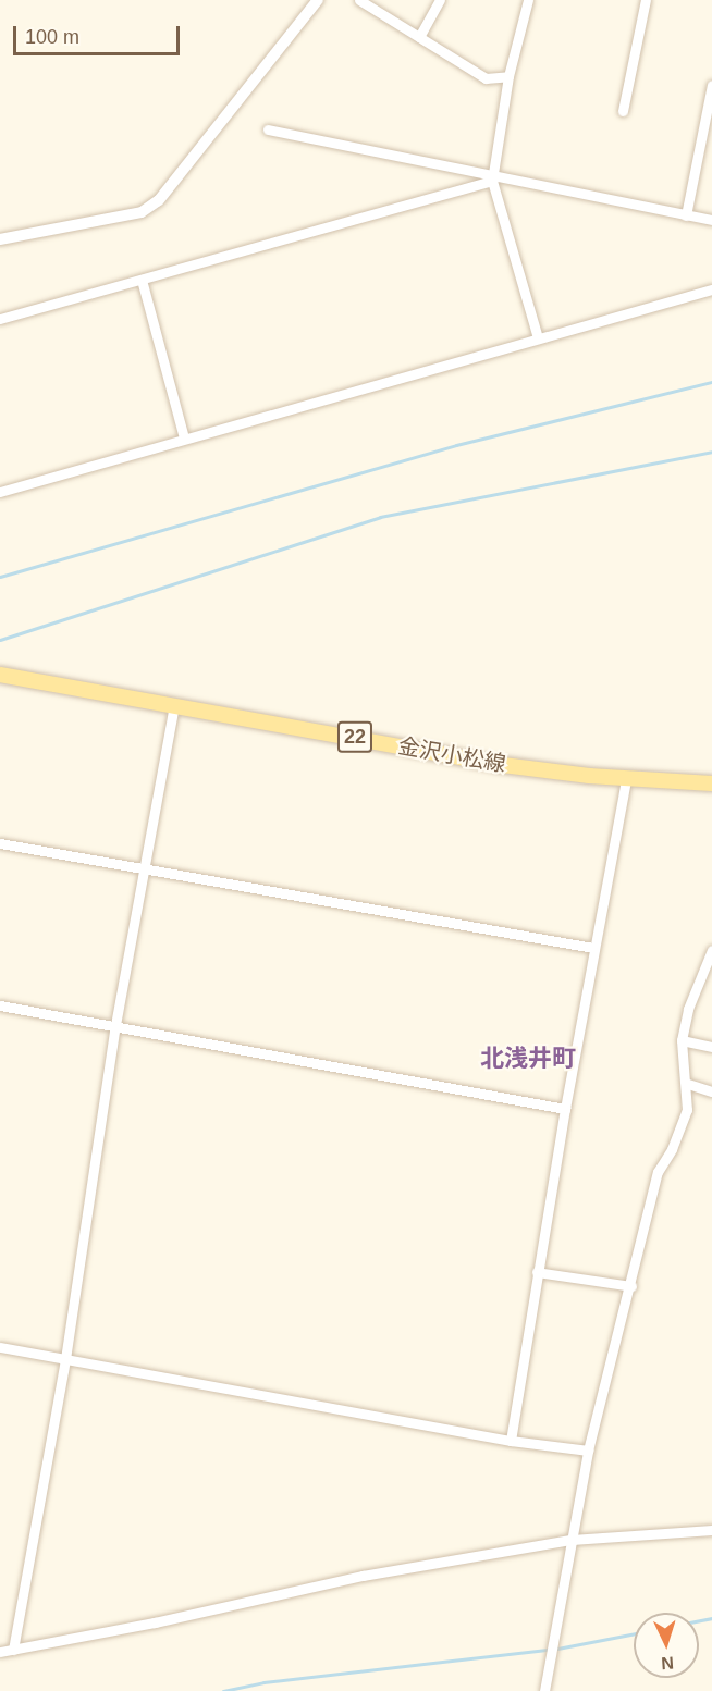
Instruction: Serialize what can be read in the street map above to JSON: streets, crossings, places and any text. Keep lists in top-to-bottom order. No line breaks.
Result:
{"streets":{"main road":["22","金沢小松線"]},"districts":["北浅井町"],"scale_bar":"100 m","north":"bottom"}
